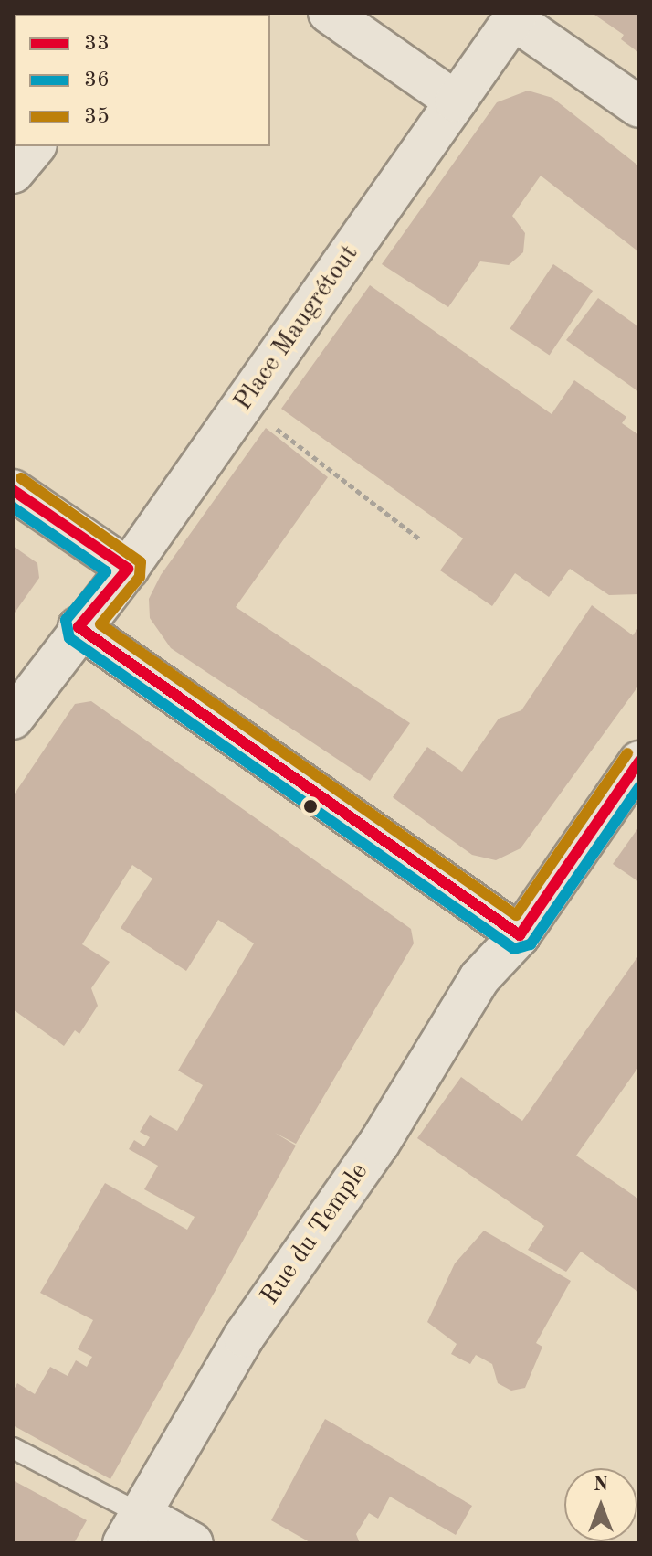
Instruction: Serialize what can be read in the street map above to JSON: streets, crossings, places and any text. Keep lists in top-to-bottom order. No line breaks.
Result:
{"streets":{"street":["Place Maugrétout","Rue du Temple"]},"lines":["transit line 35","transit line 33","transit line 36"],"legend":["33","36","35"],"north":"top"}
